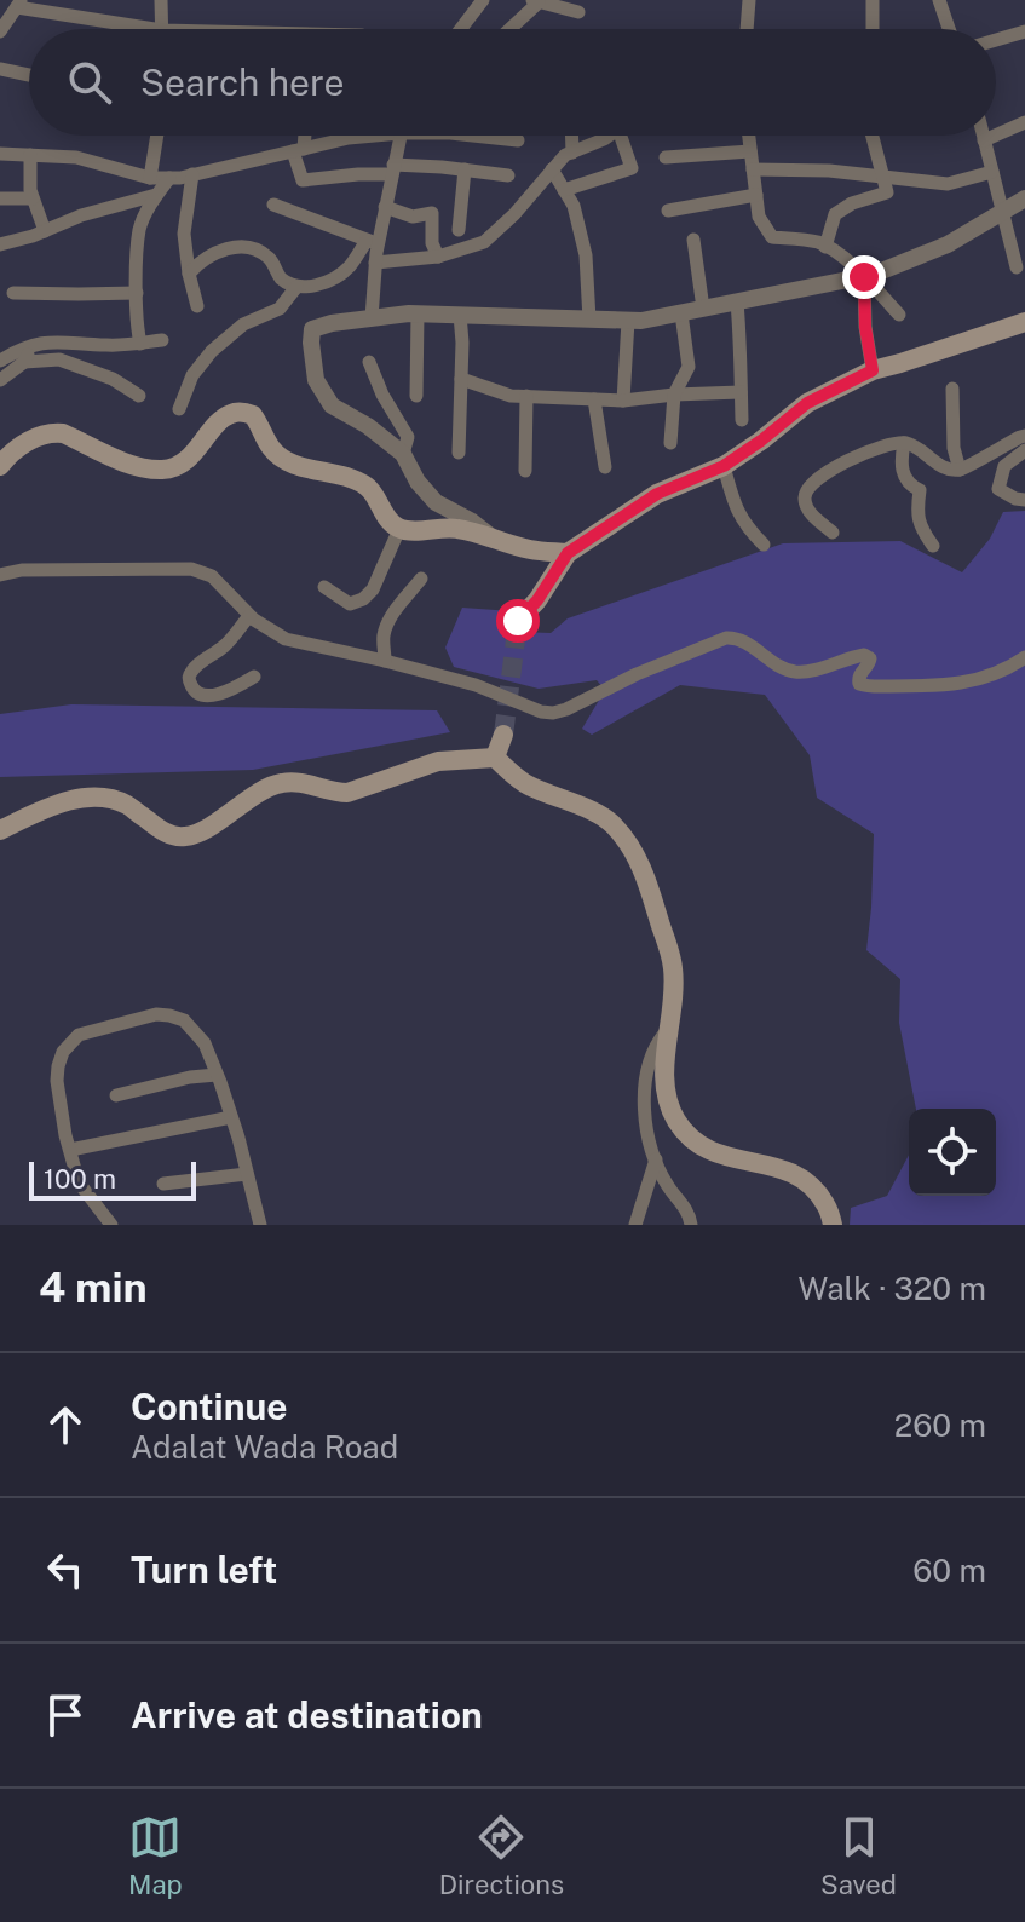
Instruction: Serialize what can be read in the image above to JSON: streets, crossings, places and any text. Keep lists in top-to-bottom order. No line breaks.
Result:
{"scale_bar":"100 m","page":{"search":"Search here","scale":"100 m","heading":["4 min","Walk · 320 m"],"list":[["Continue","Adalat Wada Road","260 m"],["Turn left","60 m"],"Arrive at destination"],"nav":["Map","Directions","Saved"]}}
